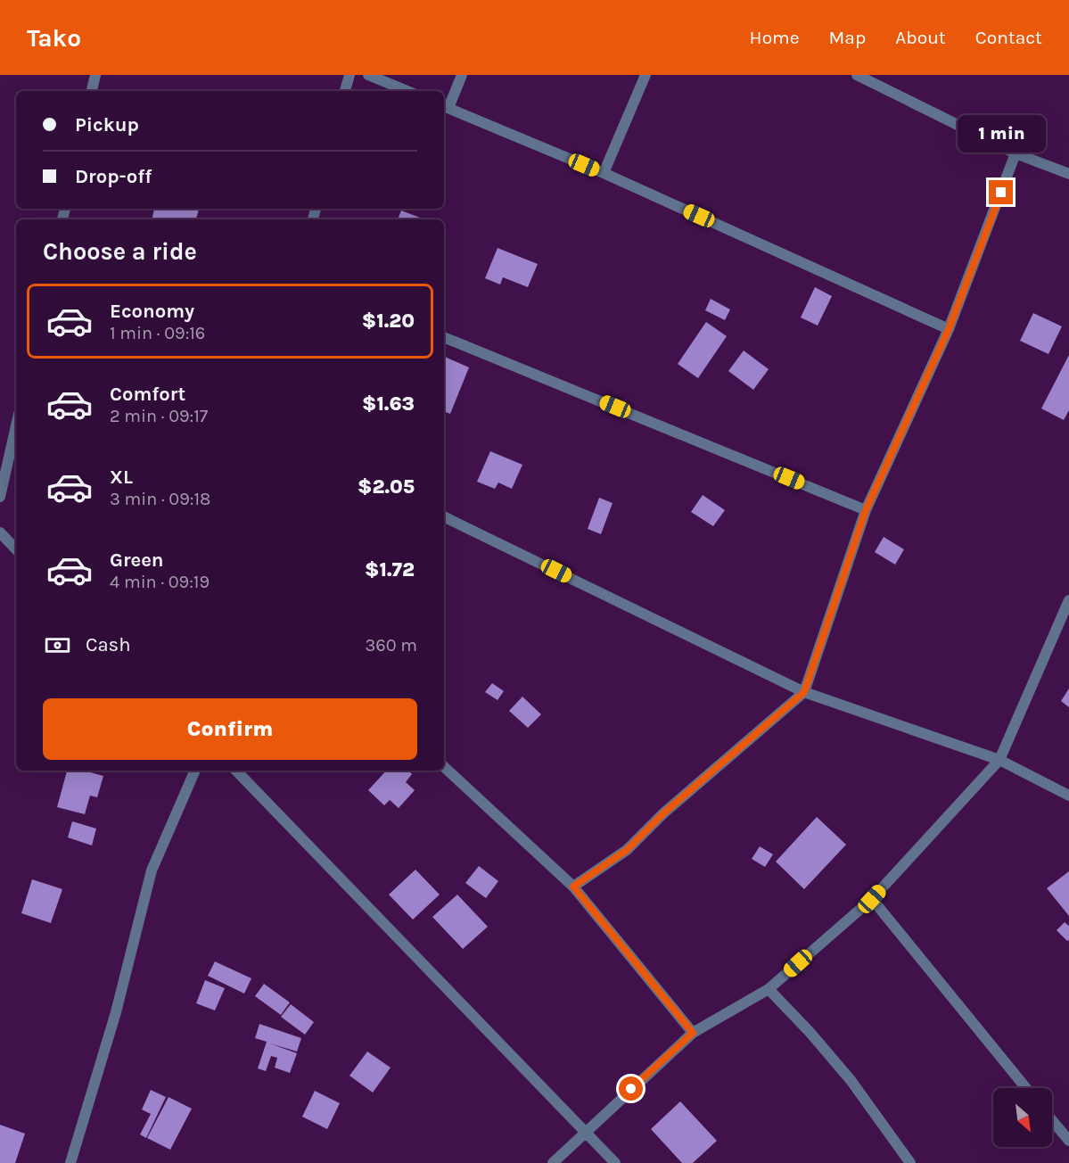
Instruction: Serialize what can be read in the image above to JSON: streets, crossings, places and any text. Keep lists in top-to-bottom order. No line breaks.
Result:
{"north":"bottom right","page":{"header":"Tako","nav":["Home","Map","About","Contact"],"banner":["Pickup","Drop-off"],"bubble":"1 min","heading":"Choose a ride","list":[{"name":"Economy","note":"1 min · 09:16","value":"$1.20"},{"name":"Comfort","note":"2 min · 09:17","value":"$1.63"},{"name":"XL","note":"3 min · 09:18","value":"$2.05"},{"name":"Green","note":"4 min · 09:19","value":"$1.72"}],"pay":["Cash","360 m"],"buttons":"Confirm"}}
